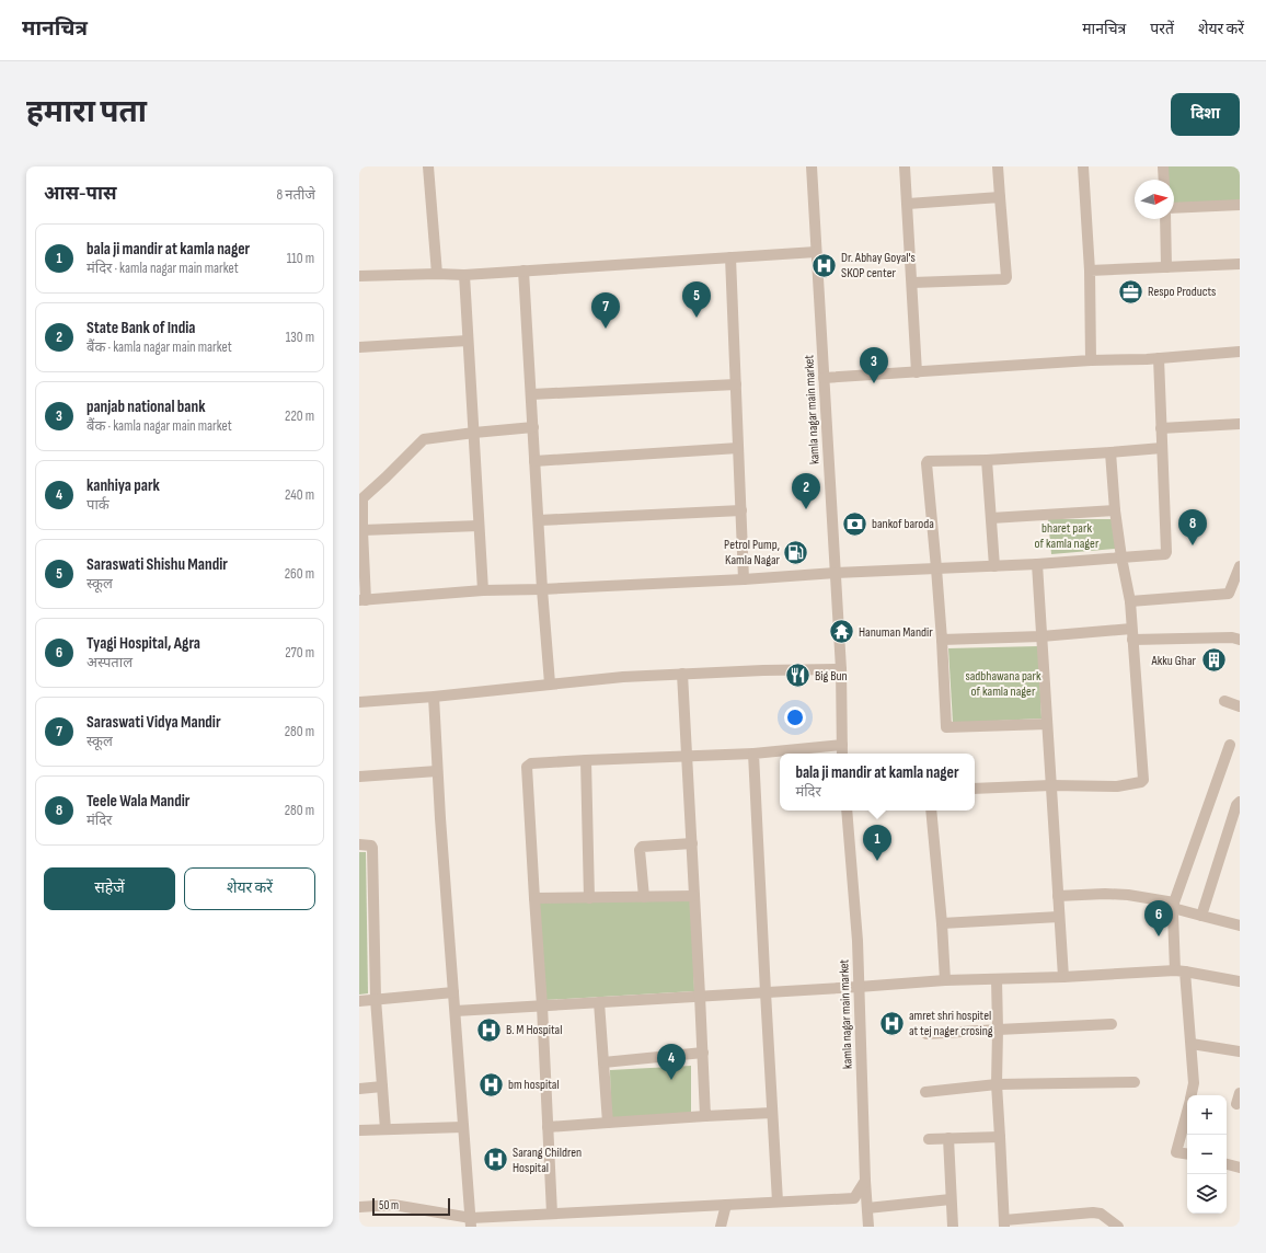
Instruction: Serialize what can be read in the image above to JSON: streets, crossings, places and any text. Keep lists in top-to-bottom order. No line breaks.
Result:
{"streets":{"street":["kamla nagar main market"]},"parks":["bharet park of kamla nager","sadbhawana park of kamla nager"],"places":{"hospital":["Dr. Abhay Goyal's SKOP center","amret shri hospitel at tej nager crosing","B. M Hospital","bm hospital","Sarang Children Hospital"],"office":["Respo Products"],"bank":["bankof baroda"],"fuel station":["Petrol Pump, Kamla Nagar"],"temple":["Hanuman Mandir"],"building":["Akku Ghar"],"restaurant":["Big Bun"]},"scale_bar":"50 m","north":"right","page":{"header":"मानचित्र","nav":["मानचित्र","परतें","शेयर करें"],"buttons":["दिशा",["सहेजें","शेयर करें"]],"title":"हमारा पता","heading":["आस-पास","8 नतीजे"],"list":[{"mark":"1","name":"bala ji mandir at kamla nager","note":"मंदिर · kamla nagar main market","value":"110 m"},{"mark":"2","name":"State Bank of India","note":"बैंक · kamla nagar main market","value":"130 m"},{"mark":"3","name":"panjab national bank","note":"बैंक · kamla nagar main market","value":"220 m"},{"mark":"4","name":"kanhiya park","note":"पार्क","value":"240 m"},{"mark":"5","name":"Saraswati Shishu Mandir","note":"स्कूल","value":"260 m"},{"mark":"6","name":"Tyagi Hospital, Agra","note":"अस्पताल","value":"270 m"},{"mark":"7","name":"Saraswati Vidya Mandir","note":"स्कूल","value":"280 m"},{"mark":"8","name":"Teele Wala Mandir","note":"मंदिर","value":"280 m"}],"pins":["5","7","3","2","8","1","6","4"],"popup":["bala ji mandir at kamla nager","मंदिर"],"map_buttons":["+","−"],"scale":"50 m"}}
